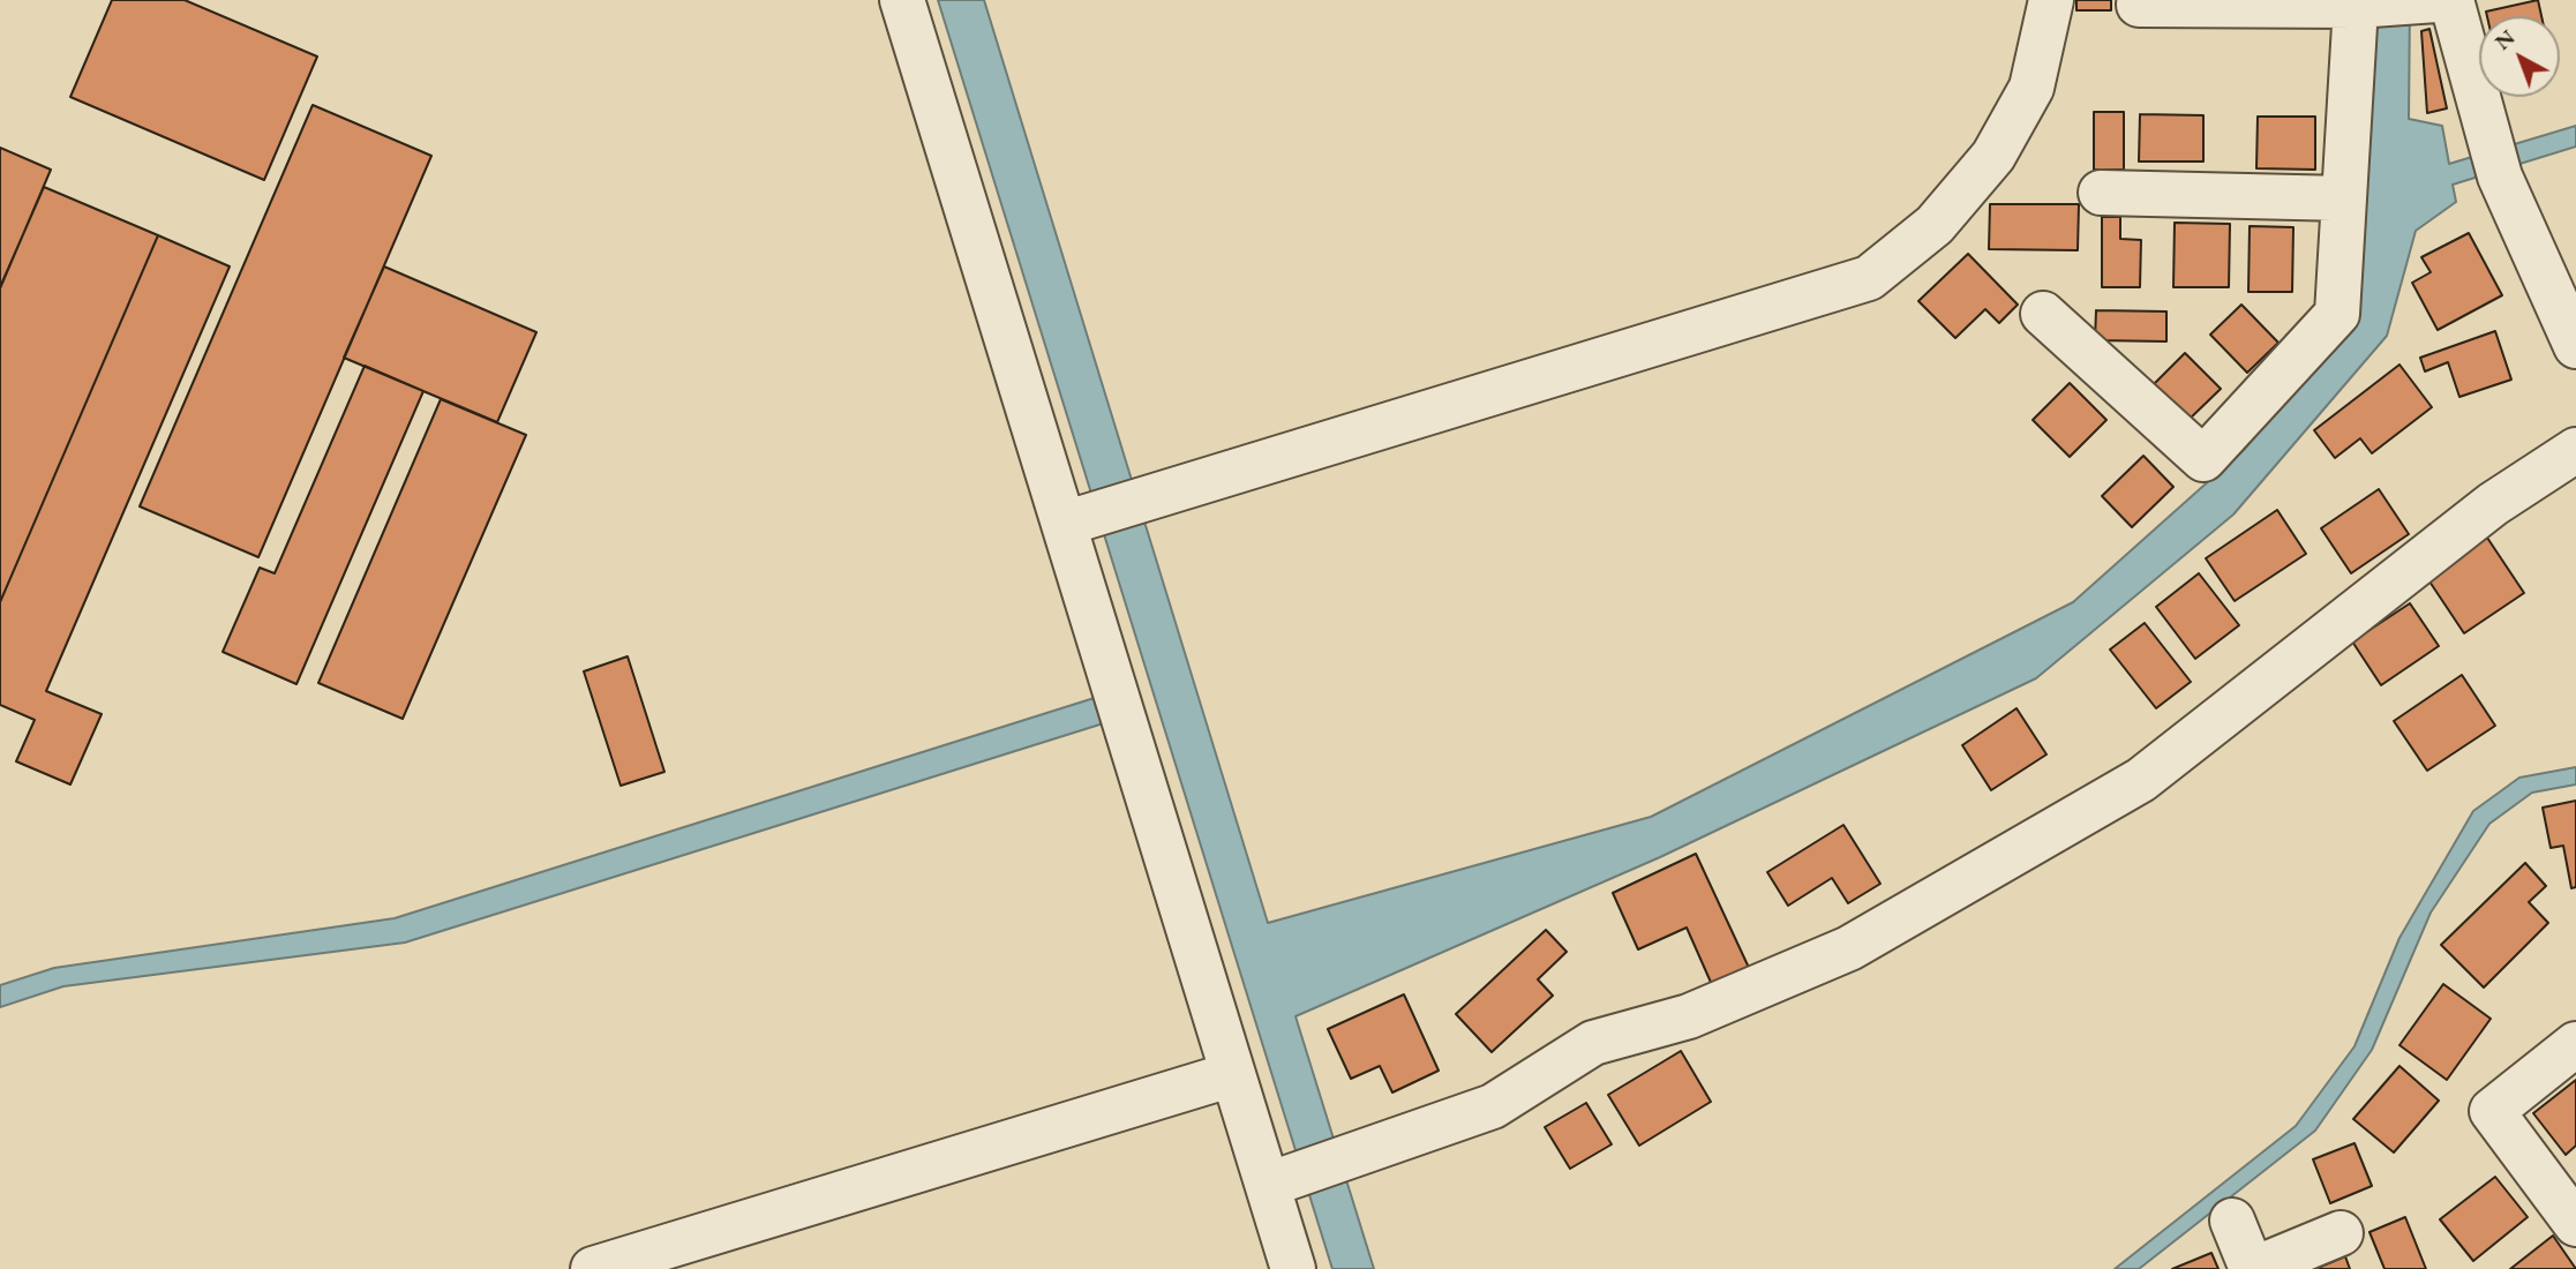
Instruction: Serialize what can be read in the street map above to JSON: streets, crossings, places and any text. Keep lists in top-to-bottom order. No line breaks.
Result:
{"north":"top left"}
